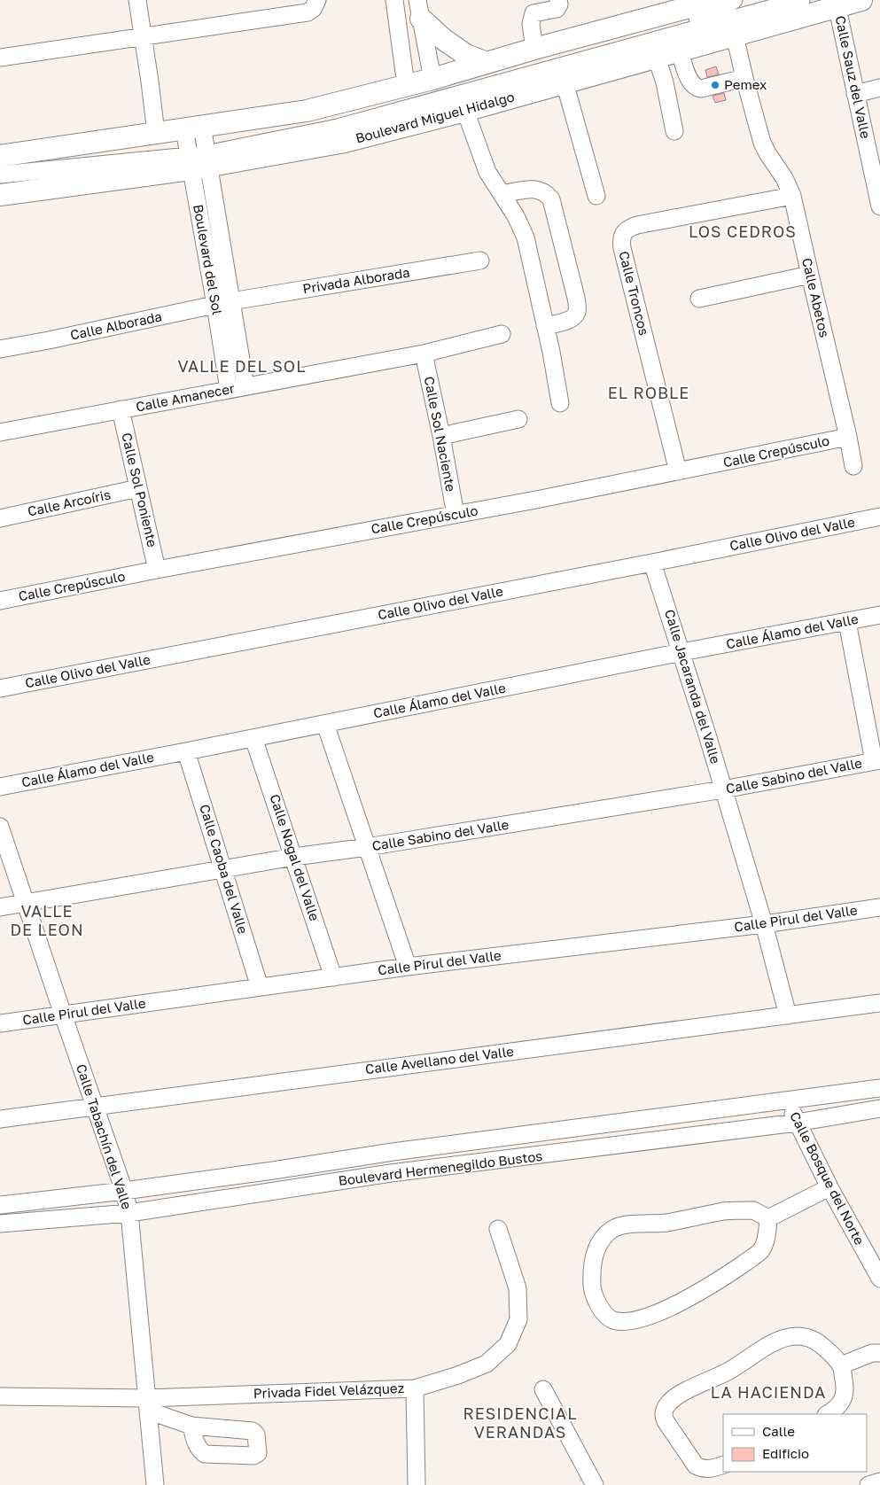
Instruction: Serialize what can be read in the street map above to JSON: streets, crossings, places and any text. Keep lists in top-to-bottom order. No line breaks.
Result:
{"streets":{"main road":["Boulevard Miguel Hidalgo"],"street":["Calle Sauz del Valle","Boulevard del Sol","Privada Alborada","Calle Troncos","Calle Abetos","Calle Alborada","Calle Amanecer","Calle Sol Naciente","Calle Crepúsculo","Calle Sol Poniente","Calle Arcoíris","Calle Olivo del Valle","Calle Álamo del Valle","Calle Jacaranda del Valle","Calle Sabino del Valle","Calle Nogal del Valle","Calle Caoba del Valle","Calle Pirul del Valle","Calle Avellano del Valle","Calle Tabachín del Valle","Boulevard Hermenegildo Bustos","Calle Bosque del Norte","Privada Fidel Velázquez"]},"crossings":[["Calle Sauz del Valle","Boulevard Miguel Hidalgo"],["Boulevard Miguel Hidalgo","Boulevard del Sol"],["Boulevard Miguel Hidalgo","Calle Abetos"],["Boulevard del Sol","Privada Alborada"],["Boulevard del Sol","Calle Alborada"],["Boulevard del Sol","Calle Amanecer"],["Privada Alborada","Calle Alborada"],["Calle Troncos","Calle Abetos"],["Calle Troncos","Calle Crepúsculo"],["Calle Abetos","Calle Crepúsculo"],["Calle Amanecer","Calle Sol Naciente"],["Calle Amanecer","Calle Sol Poniente"],["Calle Sol Naciente","Calle Crepúsculo"],["Calle Crepúsculo","Calle Sol Poniente"],["Calle Sol Poniente","Calle Arcoíris"],["Calle Olivo del Valle","Calle Jacaranda del Valle"],["Calle Álamo del Valle","Calle Jacaranda del Valle"],["Calle Álamo del Valle","Calle Nogal del Valle"],["Calle Álamo del Valle","Calle Caoba del Valle"],["Calle Jacaranda del Valle","Calle Sabino del Valle"],["Calle Jacaranda del Valle","Calle Pirul del Valle"],["Calle Jacaranda del Valle","Calle Avellano del Valle"],["Calle Sabino del Valle","Calle Nogal del Valle"],["Calle Sabino del Valle","Calle Caoba del Valle"],["Calle Sabino del Valle","Calle Tabachín del Valle"],["Calle Nogal del Valle","Calle Pirul del Valle"],["Calle Caoba del Valle","Calle Pirul del Valle"],["Calle Pirul del Valle","Calle Tabachín del Valle"],["Calle Avellano del Valle","Calle Tabachín del Valle"],["Calle Tabachín del Valle","Boulevard Hermenegildo Bustos"],["Calle Tabachín del Valle","Privada Fidel Velázquez"],["Boulevard Hermenegildo Bustos","Calle Bosque del Norte"]],"districts":["LOS CEDROS","VALLE DEL SOL","EL ROBLE","VALLE DE LEON","LA HACIENDA","RESIDENCIAL VERANDAS"],"places":["Pemex"],"legend":["Calle","Edificio"]}
